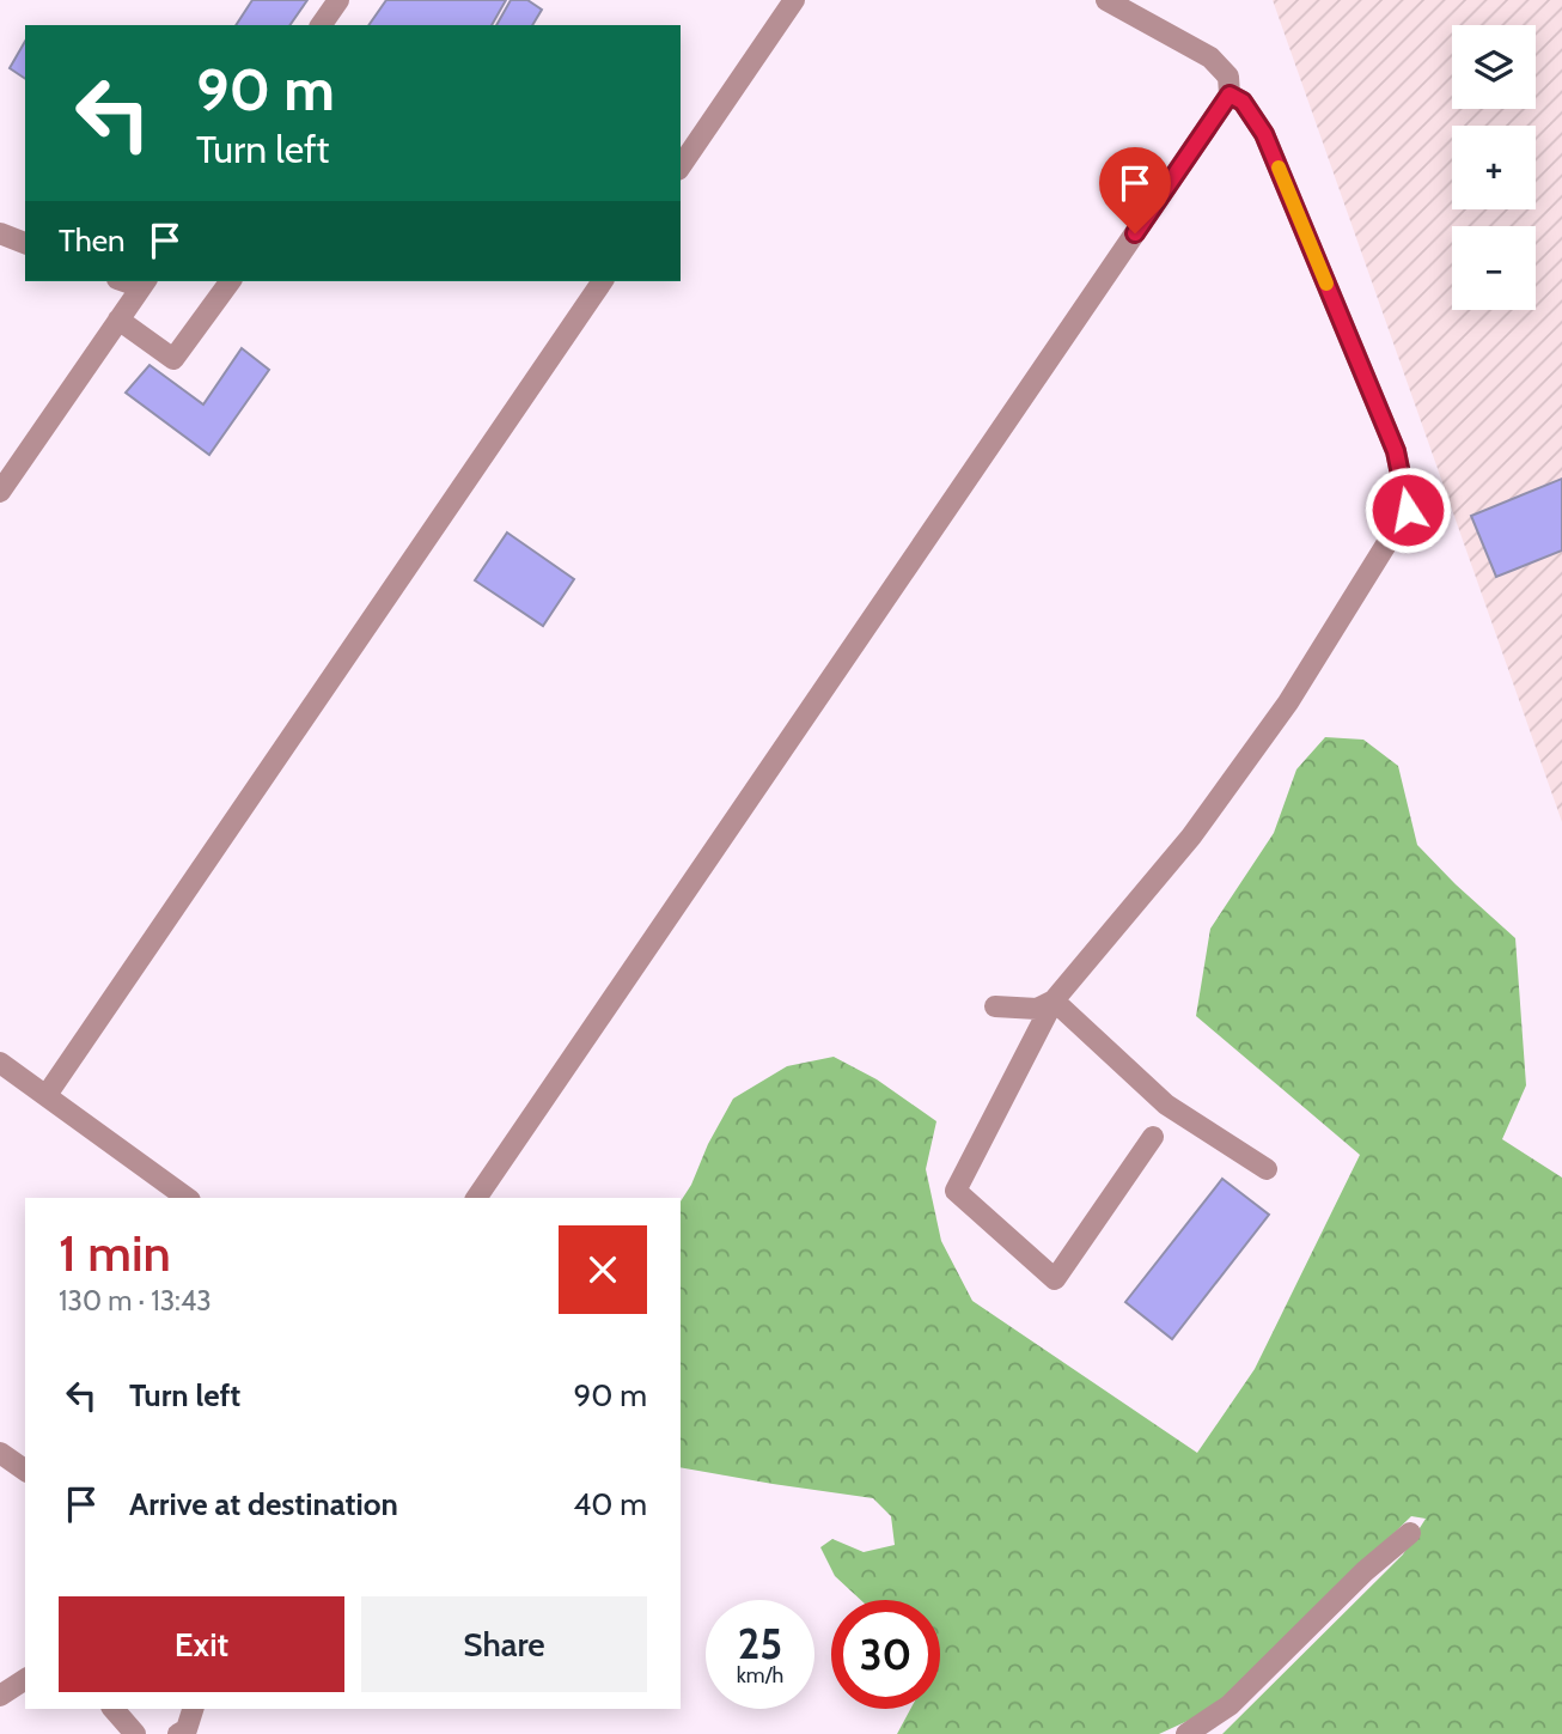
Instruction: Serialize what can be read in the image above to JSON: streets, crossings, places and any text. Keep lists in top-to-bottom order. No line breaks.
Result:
{"page":{"map_buttons":["+","−"],"turn":["90 m","Turn left"],"then":"Then","heading":["1 min","130 m · 13:43"],"list":[{"name":"Turn left","value":"90 m"},{"name":"Arrive at destination","value":"40 m"}],"buttons":["Exit","Share"],"speed":"25 km/h","limit":"30"}}
